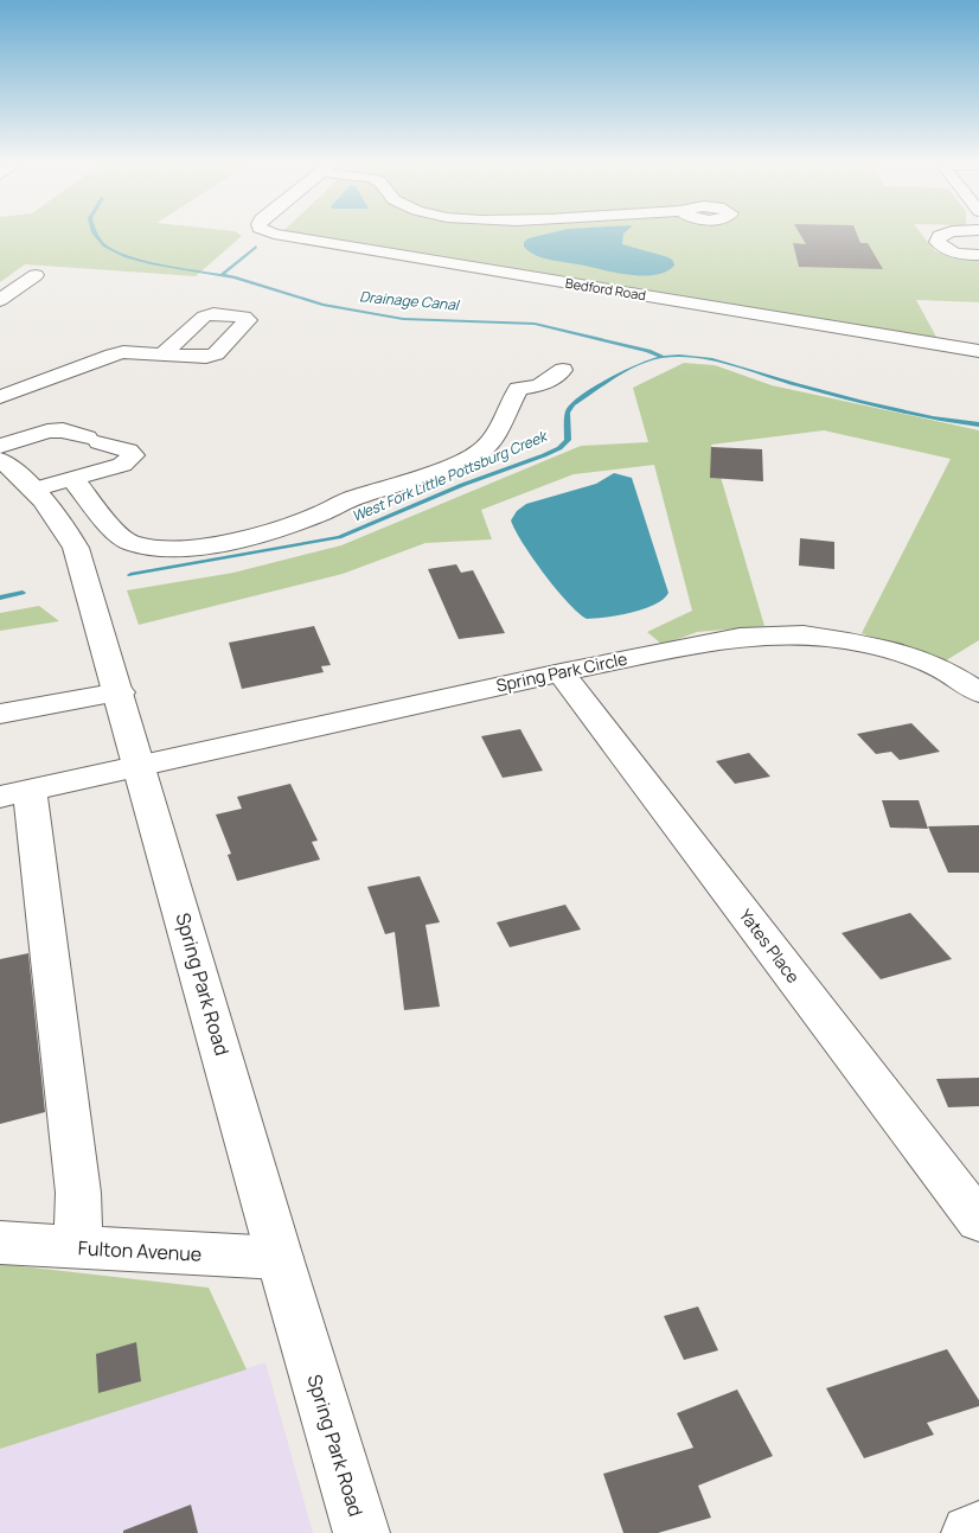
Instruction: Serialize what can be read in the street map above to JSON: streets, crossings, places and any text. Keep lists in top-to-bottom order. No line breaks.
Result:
{"streets":{"street":["Bedford Road","Spring Park Circle","Yates Place","Spring Park Road","Fulton Avenue"]},"crossings":[["Spring Park Circle","Yates Place"],["Spring Park Circle","Spring Park Road"],["Spring Park Road","Fulton Avenue"]],"water":["Drainage Canal","West Fork Little Pottsburg Creek"]}
